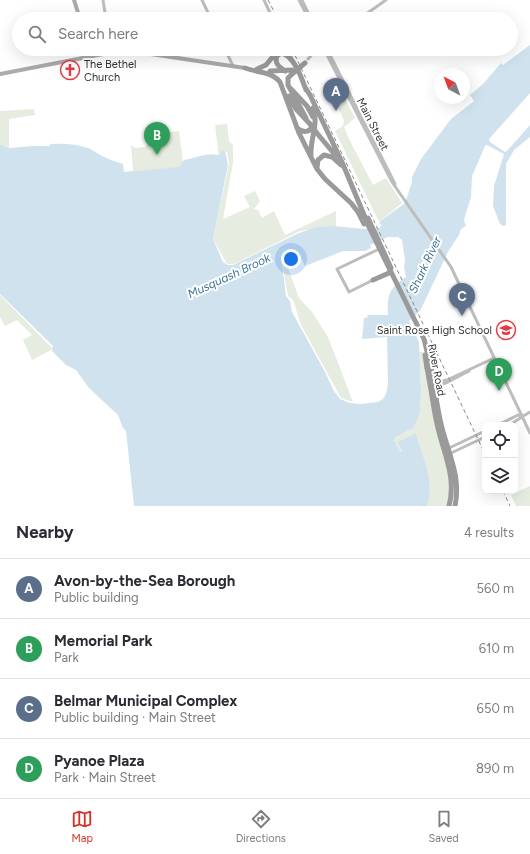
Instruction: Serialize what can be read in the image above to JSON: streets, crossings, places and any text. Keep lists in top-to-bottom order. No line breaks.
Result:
{"streets":{"highway":["River Road"],"street":["Main Street"]},"water":["Shark River","Musquash Brook"],"places":{"church":["The Bethel Church"],"school or university":["Saint Rose High School"]},"north":"top left","page":{"search":"Search here","pins":["A","B","C","D"],"heading":["Nearby","4 results"],"list":[{"mark":"A","name":"Avon-by-the-Sea Borough","note":"Public building","value":"560 m"},{"mark":"B","name":"Memorial Park","note":"Park","value":"610 m"},{"mark":"C","name":"Belmar Municipal Complex","note":"Public building · Main Street","value":"650 m"},{"mark":"D","name":"Pyanoe Plaza","note":"Park · Main Street","value":"890 m"}],"nav":["Map","Directions","Saved"]}}
